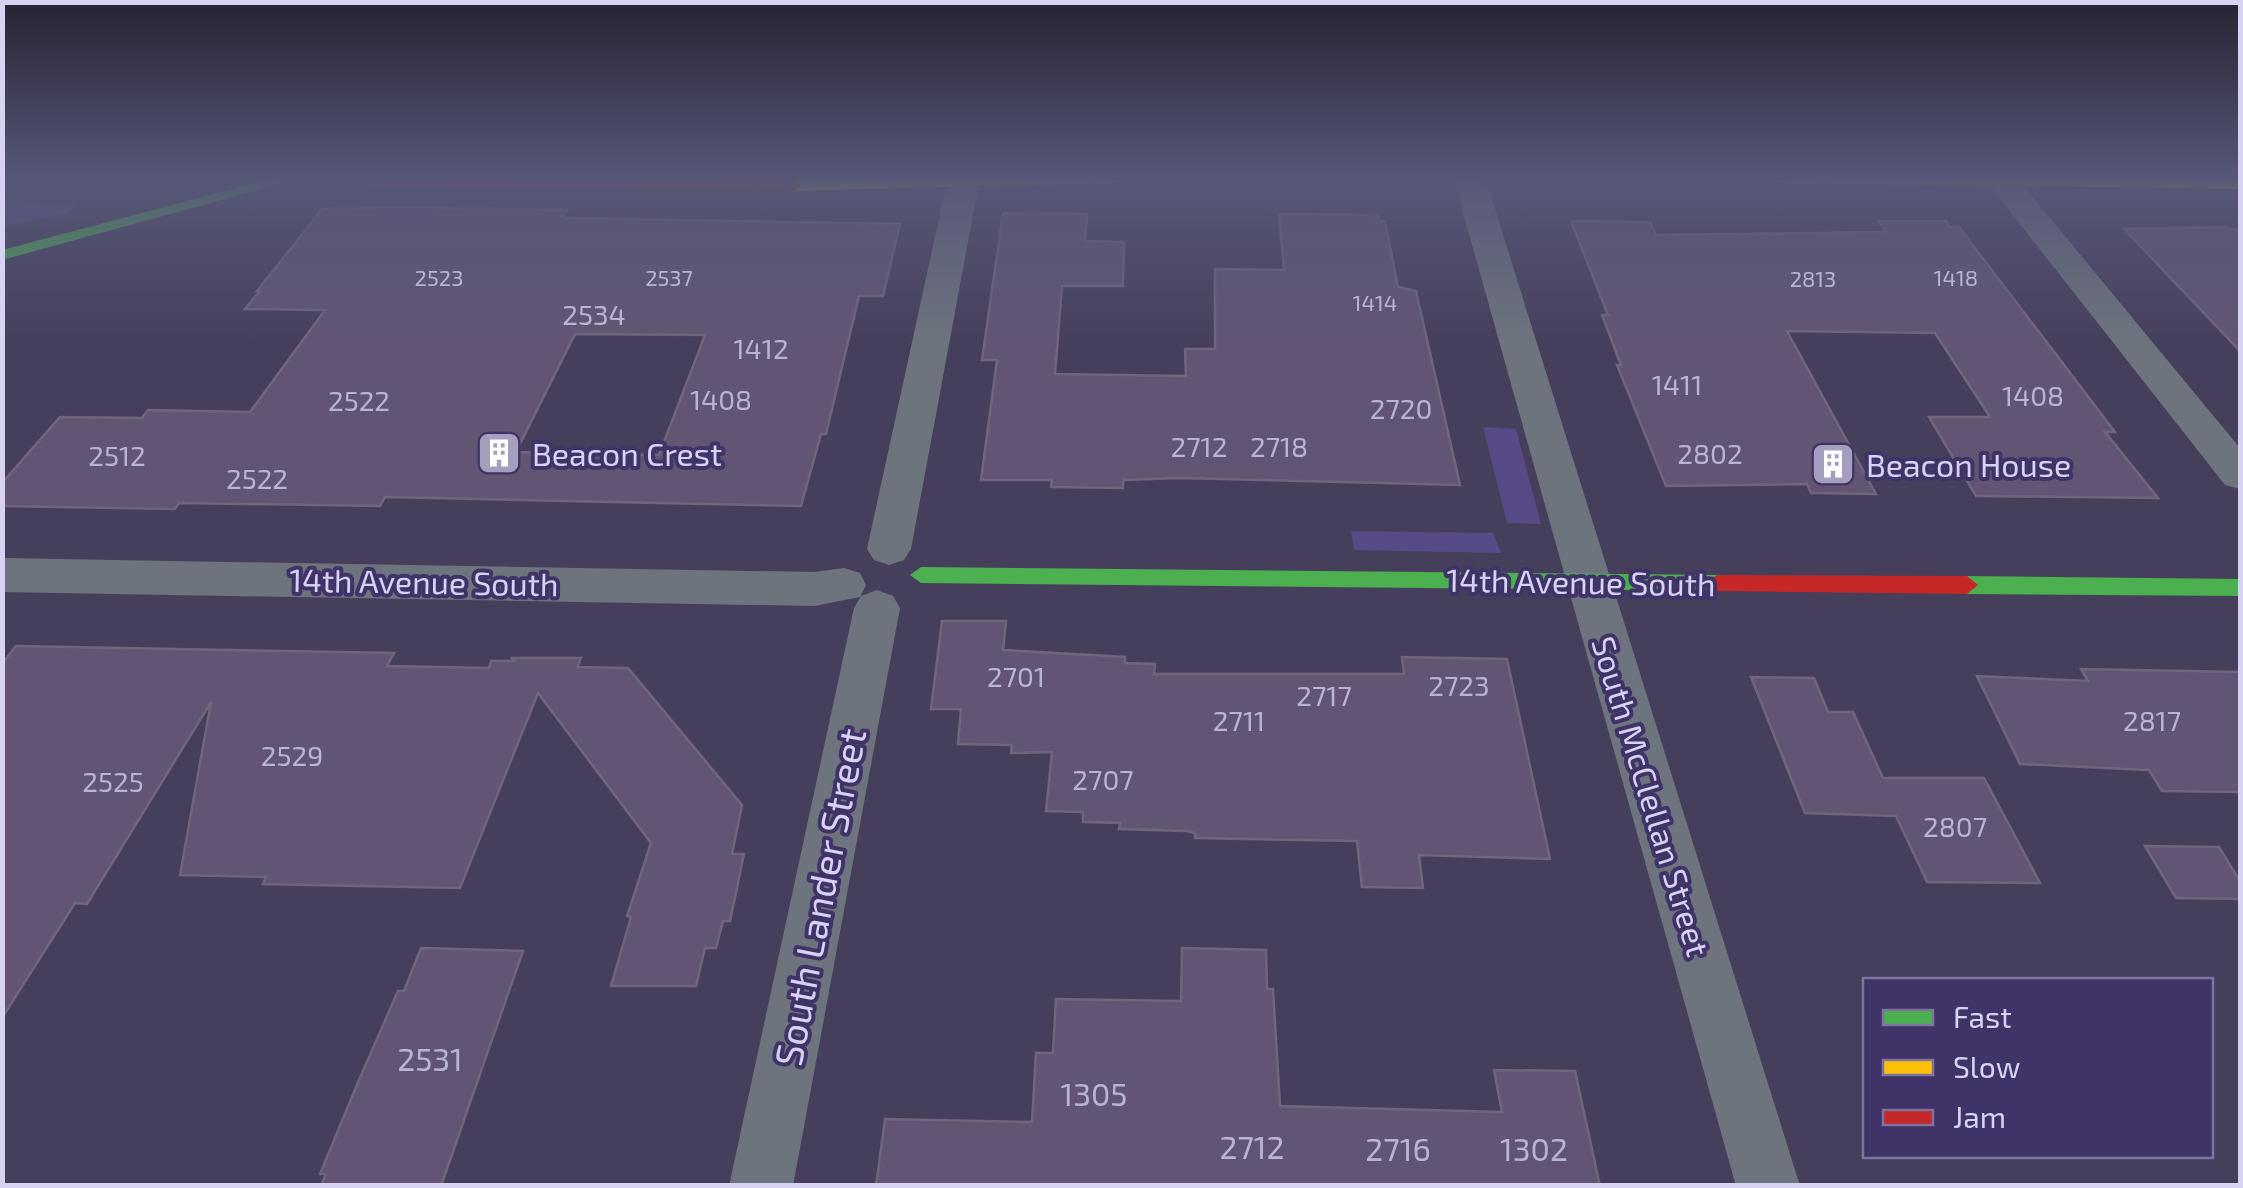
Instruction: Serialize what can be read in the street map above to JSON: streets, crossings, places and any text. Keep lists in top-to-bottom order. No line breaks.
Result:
{"streets":{"main road":["14th Avenue South"],"street":["South McClellan Street","South Lander Street"]},"crossings":[["14th Avenue South","South McClellan Street"],["14th Avenue South","South Lander Street"]],"places":{"building":["Beacon Crest","Beacon House"]},"house_numbers":["2523","2537","1418","2813","1414","2534","1412","1411","1408","1408","2522","2720","2712","2718","2802","2512","2522","2701","2723","2717","2711","2817","2529","2707","2525","2807","2531","1305","2712","2716","1302"],"legend":["Fast","Slow","Jam"]}
